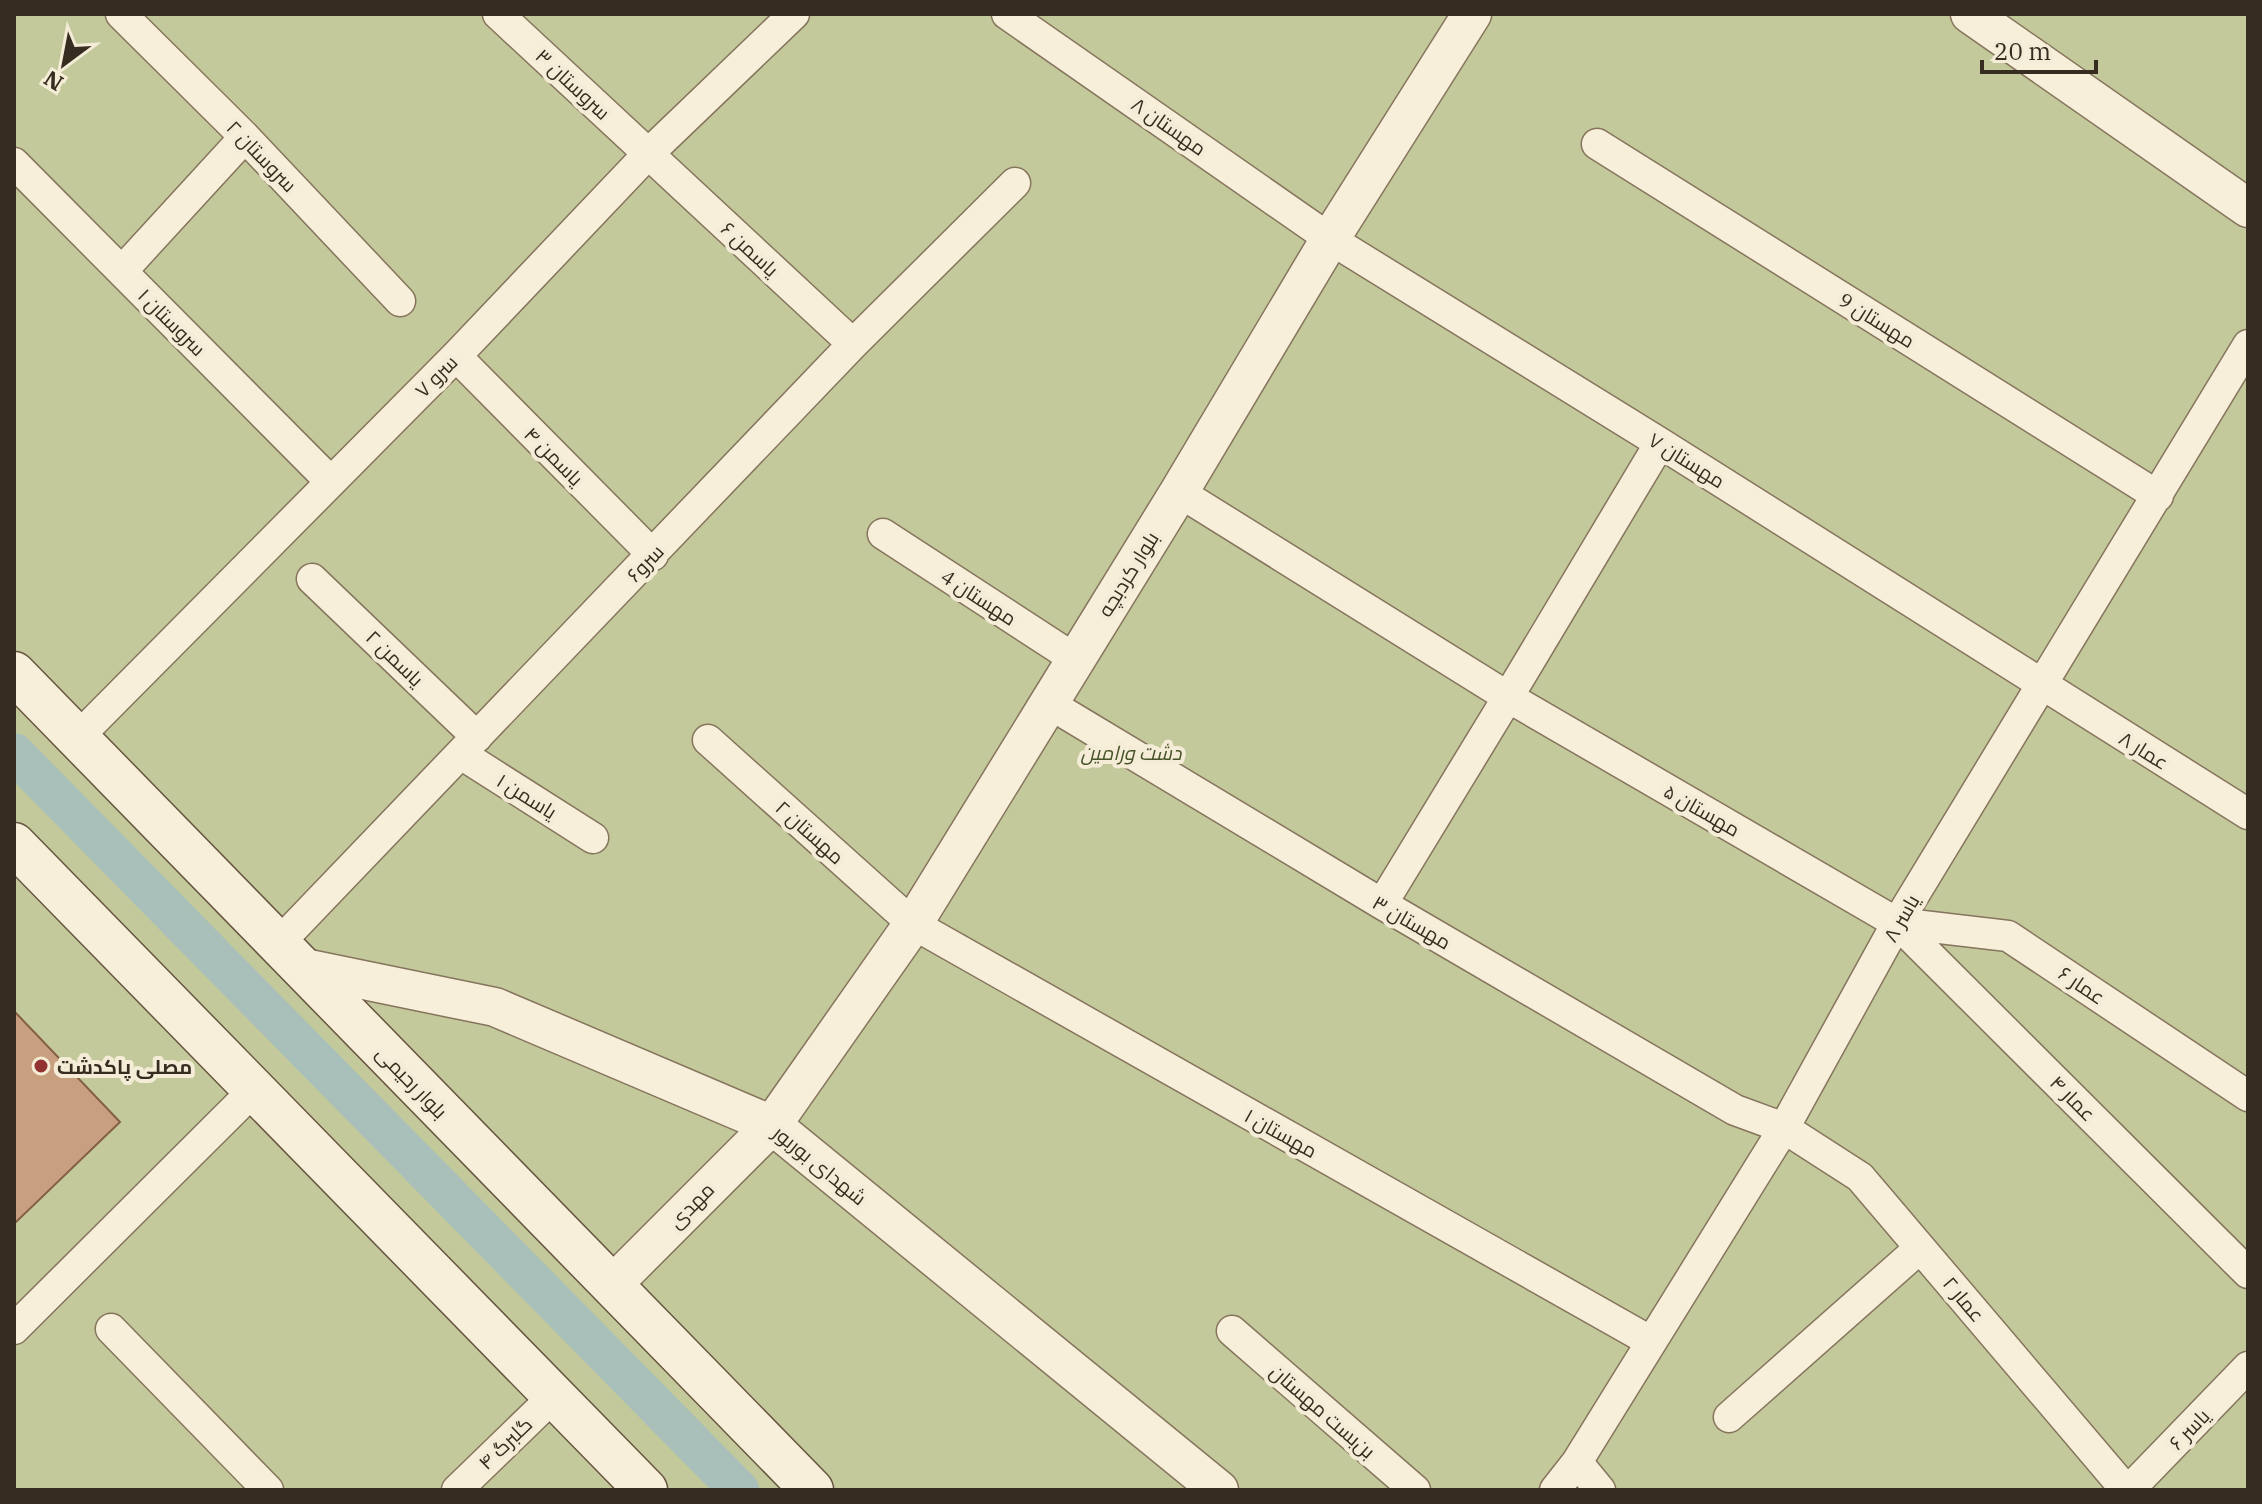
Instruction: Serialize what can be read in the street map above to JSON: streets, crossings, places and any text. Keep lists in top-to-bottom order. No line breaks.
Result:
{"streets":{"main road":["بلوار رحیمی"],"street":["سروستان ۳","مهستان ۸","سروستان ۲","یاسمن ۶","مهستان 9","سروستان ۱","سرو ۷","یاسمن ۴","مهستان ۷","سرو۶","بلوار کردبچه","مهستان 4","یاسمن ۲","عمار ۸","یاسمن ۱","مهستان ۵","مهستان ۲","یاسر ۸","مهستان ۳","عمار ۶","عمار ۴","مهستان ۱","شهدای بوربور","مهدی","عمار ۲","بن‌بست مهستان","یاسر ۶","گلبرگ ۴"]},"crossings":[["سروستان ۳","یاسمن ۶"],["سروستان ۳","سرو ۷"],["مهستان ۸","مهستان ۷"],["مهستان ۸","بلوار کردبچه"],["یاسمن ۶","سرو ۷"],["یاسمن ۶","سرو۶"],["مهستان 9","یاسر ۸"],["سروستان ۱","سرو ۷"],["سرو ۷","یاسمن ۴"],["سرو ۷","بلوار رحیمی"],["یاسمن ۴","سرو۶"],["مهستان ۷","بلوار کردبچه"],["مهستان ۷","عمار ۸"],["مهستان ۷","یاسر ۸"],["سرو۶","یاسمن ۲"],["سرو۶","یاسمن ۱"],["سرو۶","بلوار رحیمی"],["سرو۶","شهدای بوربور"],["بلوار کردبچه","مهستان 4"],["بلوار کردبچه","مهستان ۵"],["بلوار کردبچه","مهستان ۲"],["بلوار کردبچه","مهستان ۳"],["بلوار کردبچه","مهستان ۱"],["بلوار کردبچه","شهدای بوربور"],["بلوار کردبچه","مهدی"],["یاسمن ۲","یاسمن ۱"],["عمار ۸","یاسر ۸"],["مهستان ۵","یاسر ۸"],["مهستان ۵","عمار ۶"],["مهستان ۵","عمار ۴"],["مهستان ۲","مهستان ۱"],["یاسر ۸","مهستان ۳"],["یاسر ۸","عمار ۶"],["یاسر ۸","عمار ۴"],["یاسر ۸","مهستان ۱"],["یاسر ۸","عمار ۲"],["مهستان ۳","عمار ۲"],["عمار ۶","عمار ۴"],["بلوار رحیمی","شهدای بوربور"],["بلوار رحیمی","مهدی"],["شهدای بوربور","مهدی"],["عمار ۲","یاسر ۶"]],"parks":["دشت ورامین"],"places":["مصلی پاکدشت"],"scale_bar":"20 m","north":"bottom left"}
